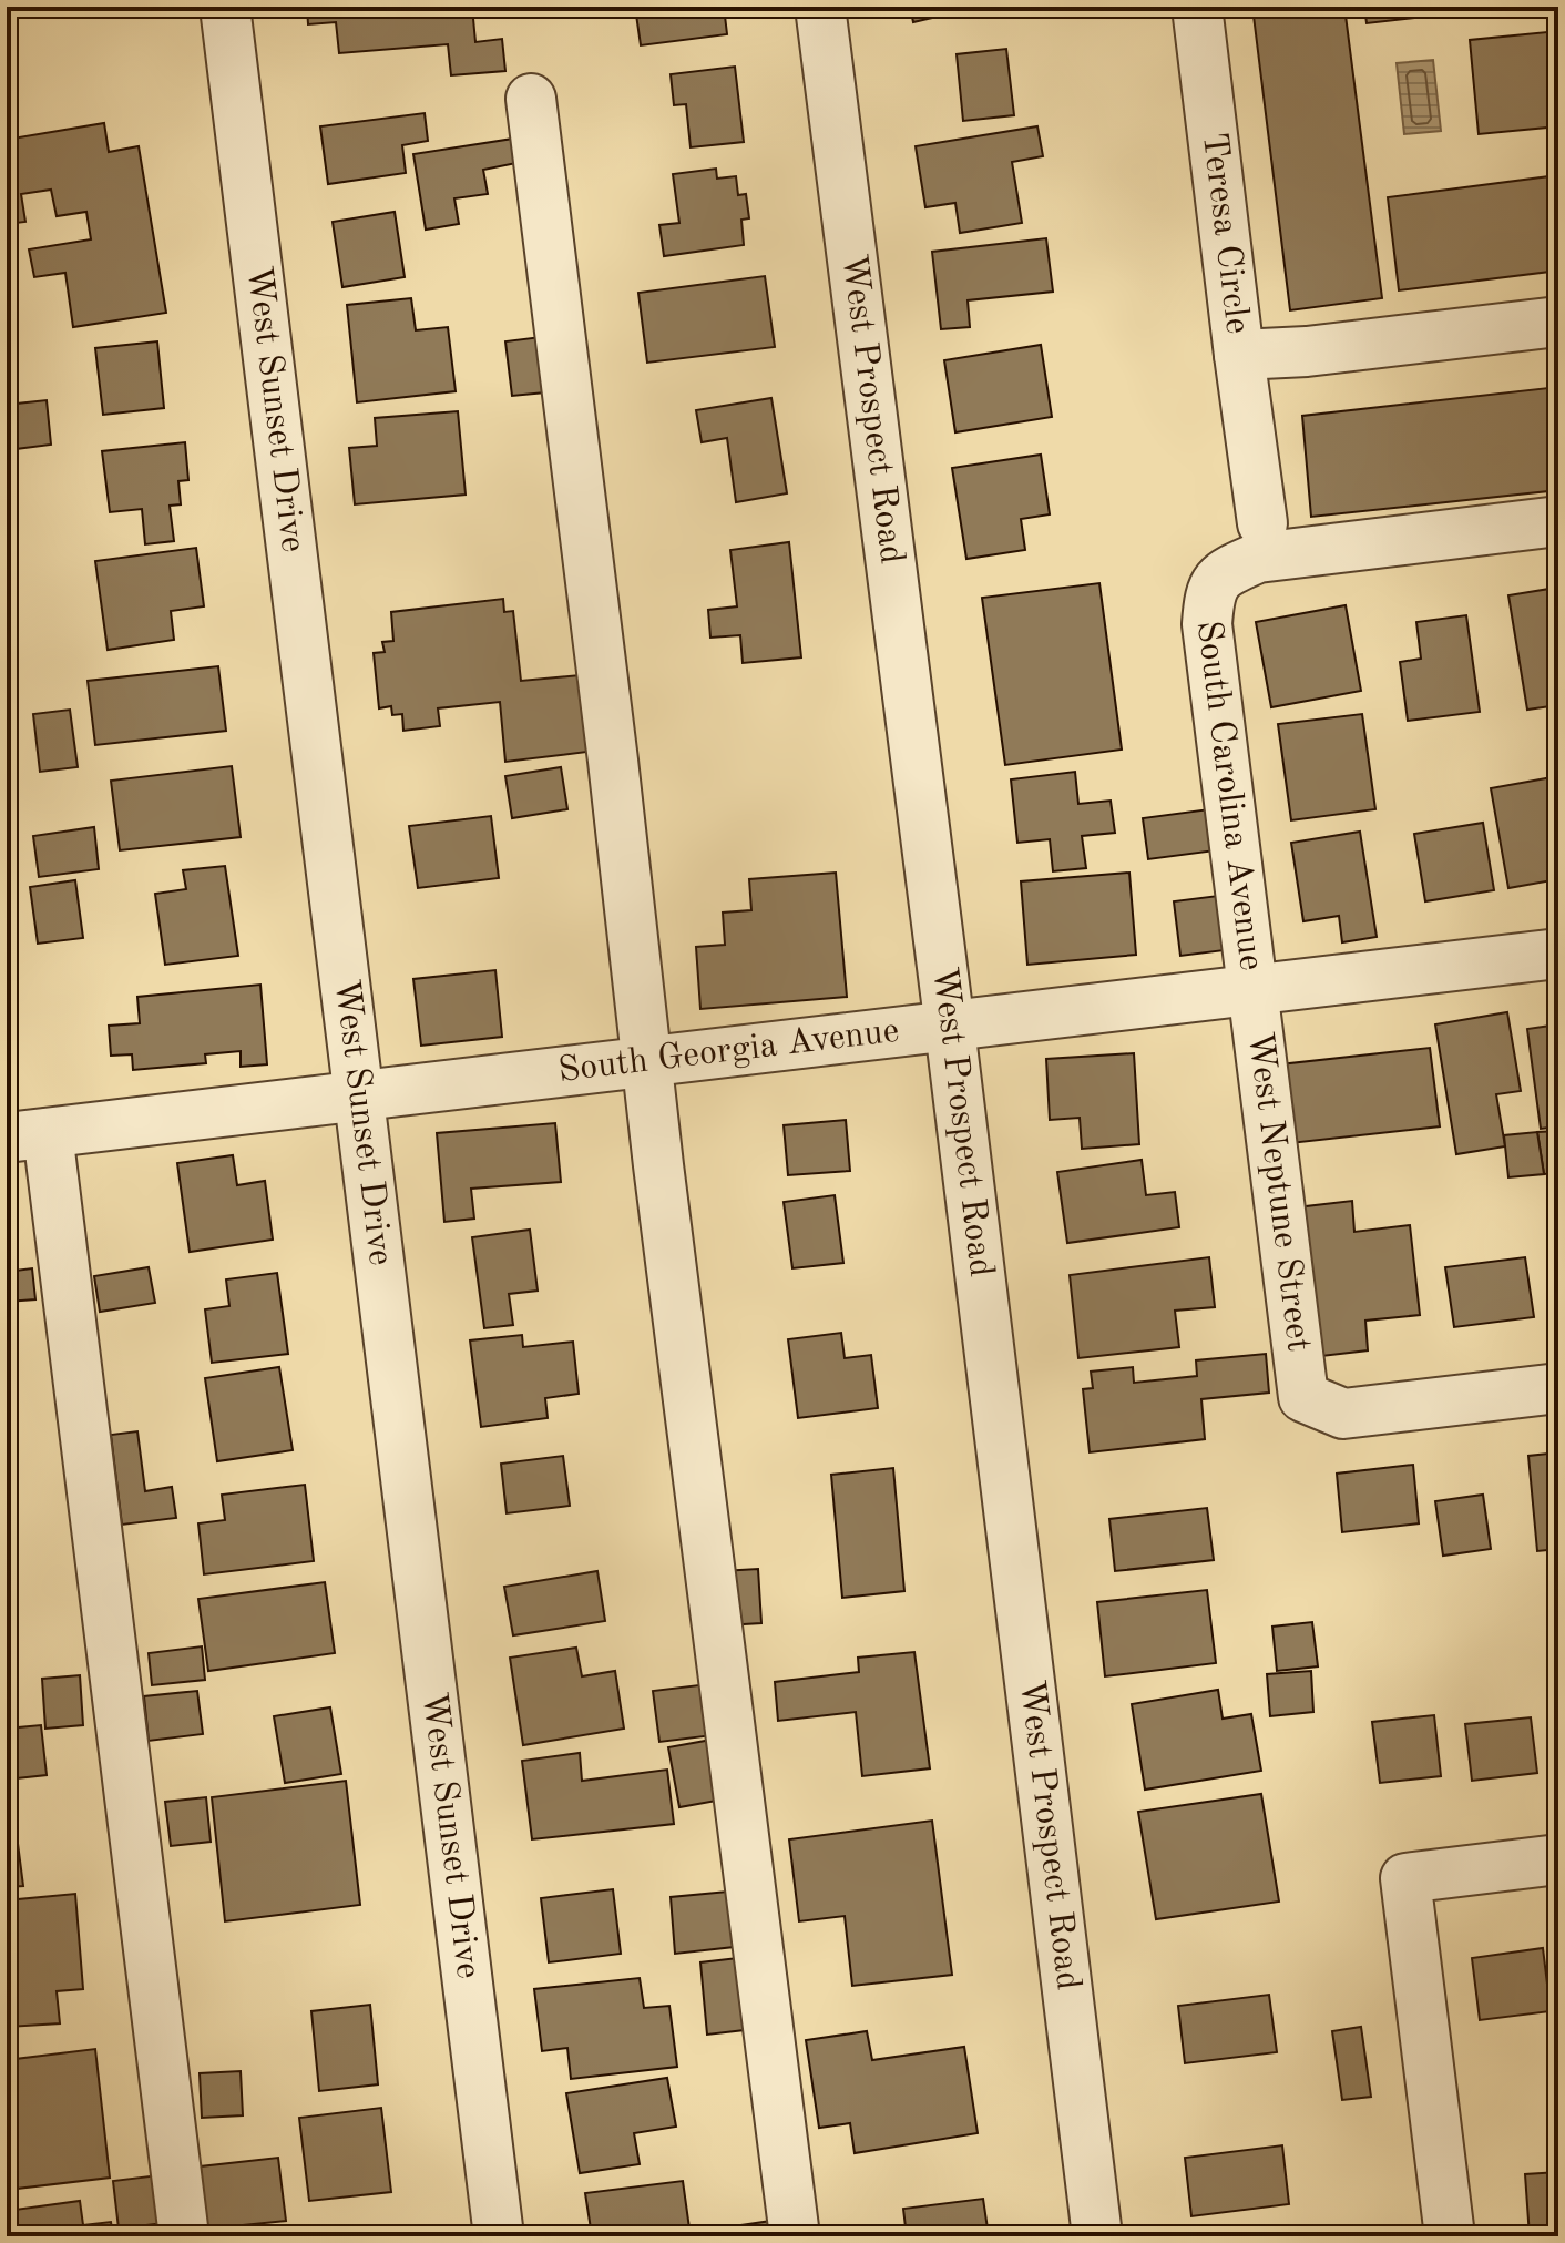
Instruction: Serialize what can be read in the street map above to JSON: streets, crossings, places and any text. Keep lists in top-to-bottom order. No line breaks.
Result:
{"streets":{"street":["Teresa Circle","West Sunset Drive","West Prospect Road","South Carolina Avenue","South Georgia Avenue","West Neptune Street"]},"crossings":[["West Sunset Drive","South Georgia Avenue"],["West Prospect Road","South Georgia Avenue"],["South Carolina Avenue","South Georgia Avenue"],["South Carolina Avenue","West Neptune Street"],["South Georgia Avenue","West Neptune Street"]]}
